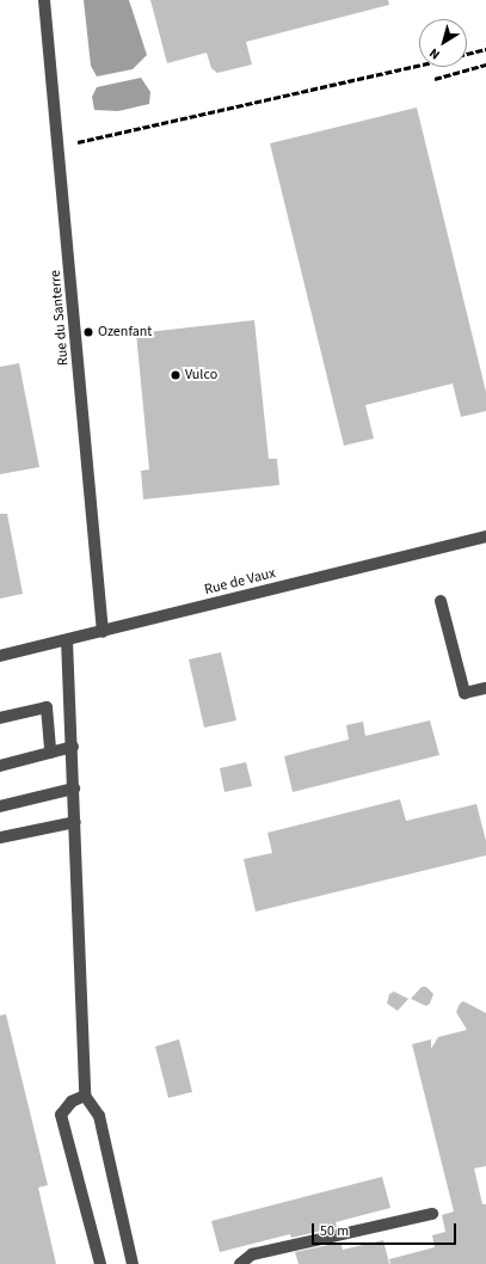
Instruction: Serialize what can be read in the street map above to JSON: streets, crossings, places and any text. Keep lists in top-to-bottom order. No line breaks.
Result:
{"streets":{"street":["Rue du Santerre","Rue de Vaux"]},"crossings":[["Rue du Santerre","Rue de Vaux"]],"places":["Ozenfant","Vulco"],"scale_bar":"50 m","north":"bottom left"}
